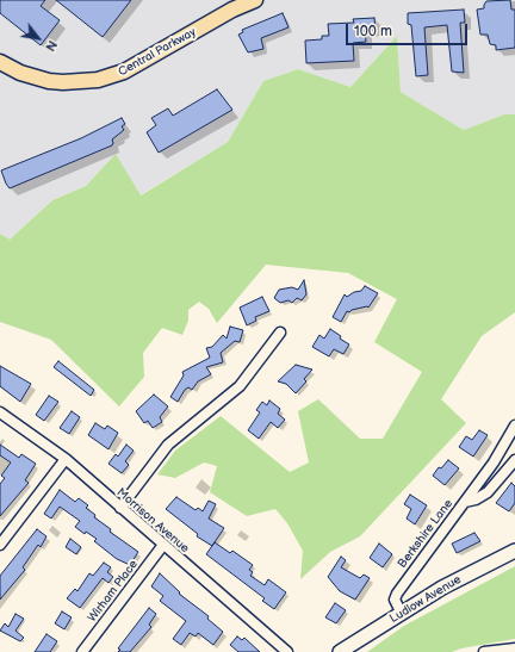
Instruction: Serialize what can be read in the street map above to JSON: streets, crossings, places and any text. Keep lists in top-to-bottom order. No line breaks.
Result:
{"streets":{"main road":["Central Parkway","Ludlow Avenue"],"street":["Morrison Avenue","Berkshire Lane","Wirham Place"]},"crossings":[["Morrison Avenue","Wirham Place"],["Berkshire Lane","Ludlow Avenue"]],"scale_bar":"100 m","north":"bottom right"}
